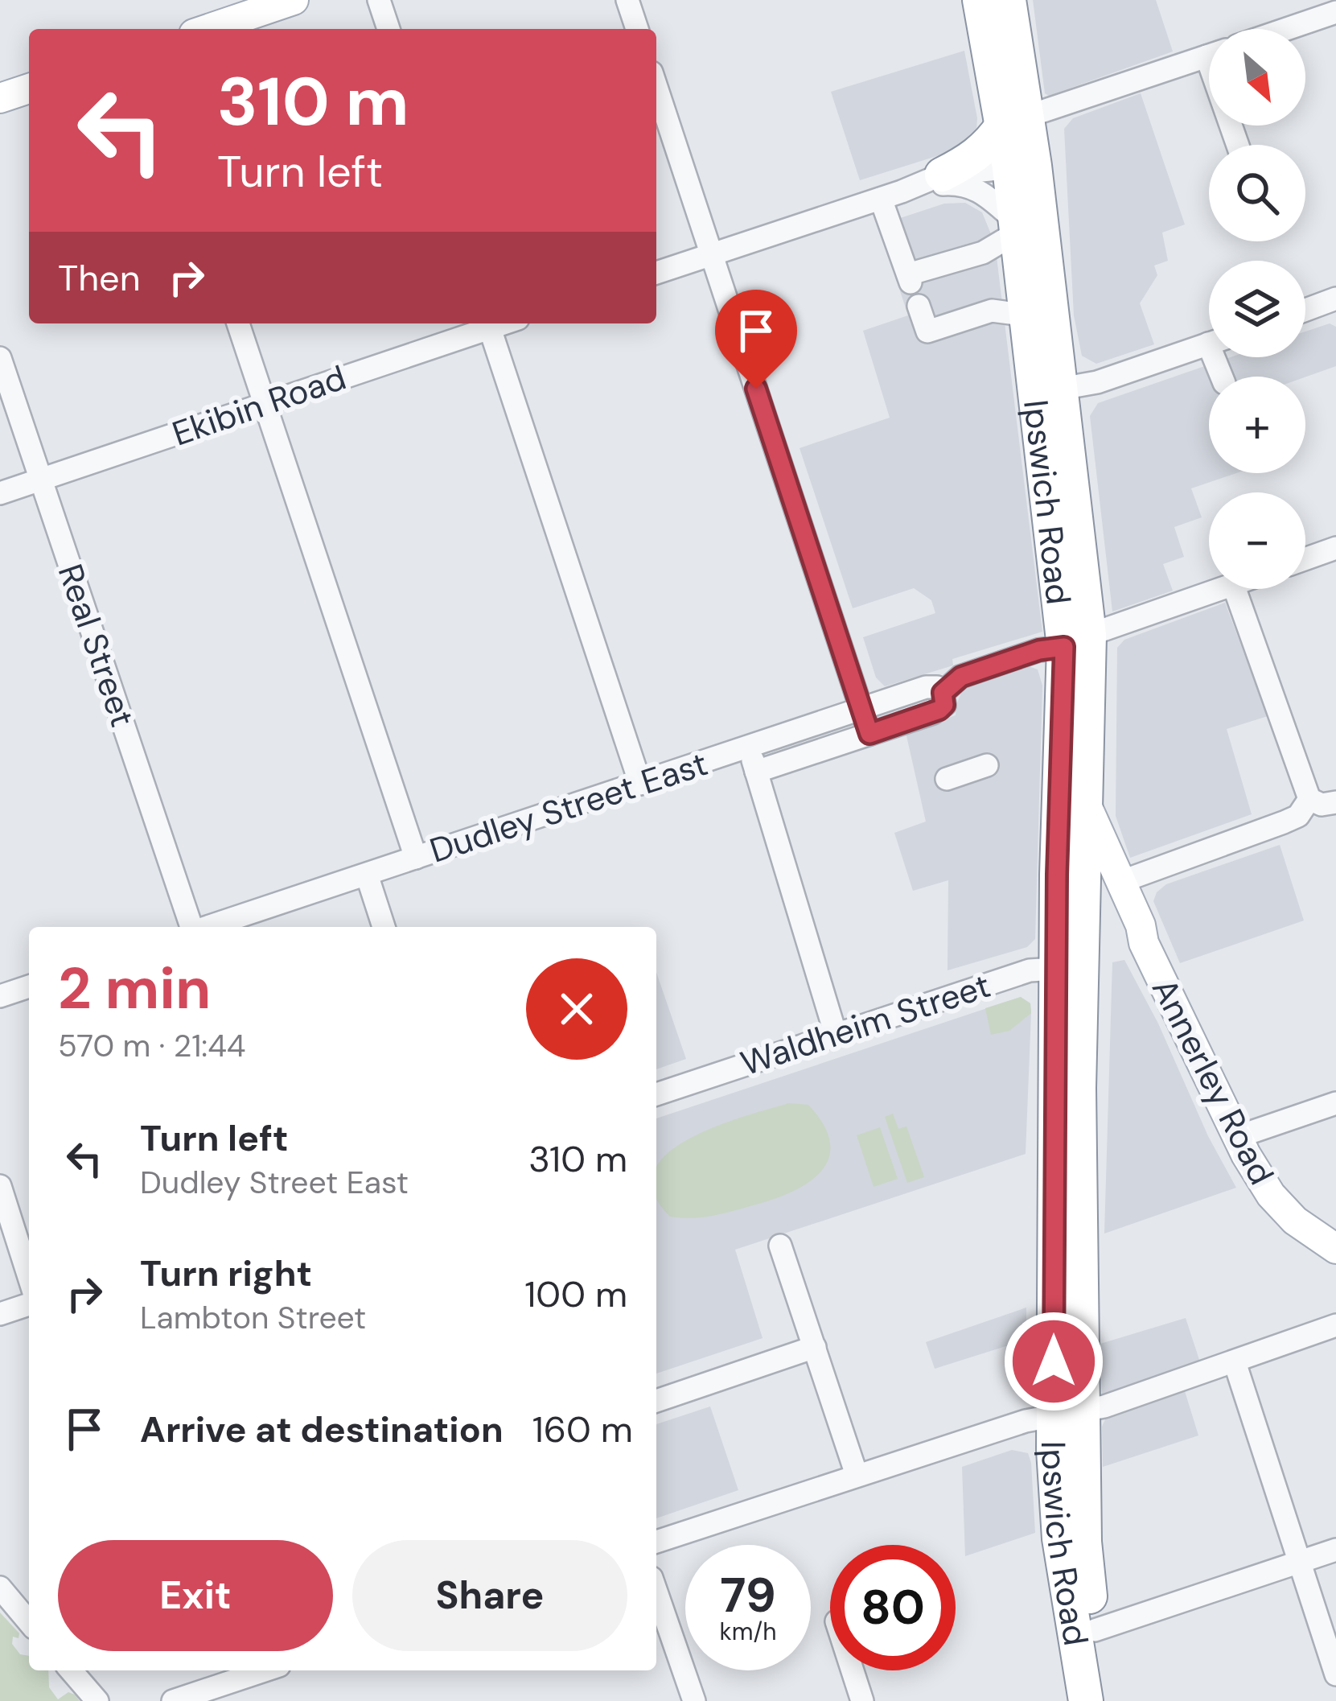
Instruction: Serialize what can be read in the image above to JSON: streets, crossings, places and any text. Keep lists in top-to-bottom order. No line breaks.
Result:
{"streets":{"highway":["Ipswich Road"],"main road":["Annerley Road"],"street":["Ekibin Road","Real Street","Dudley Street East","Waldheim Street"]},"crossings":[["Ekibin Road","Real Street"],["Ipswich Road","Dudley Street East"],["Ipswich Road","Waldheim Street"],["Ipswich Road","Annerley Road"]],"north":"bottom right","page":{"map_buttons":["+","−"],"turn":["310 m","Turn left"],"then":"Then","heading":["2 min","570 m · 21:44"],"list":[{"name":"Turn left","note":"Dudley Street East","value":"310 m"},{"name":"Turn right","note":"Lambton Street","value":"100 m"},{"name":"Arrive at destination","value":"160 m"}],"buttons":["Exit","Share"],"speed":"79 km/h","limit":"80"}}
